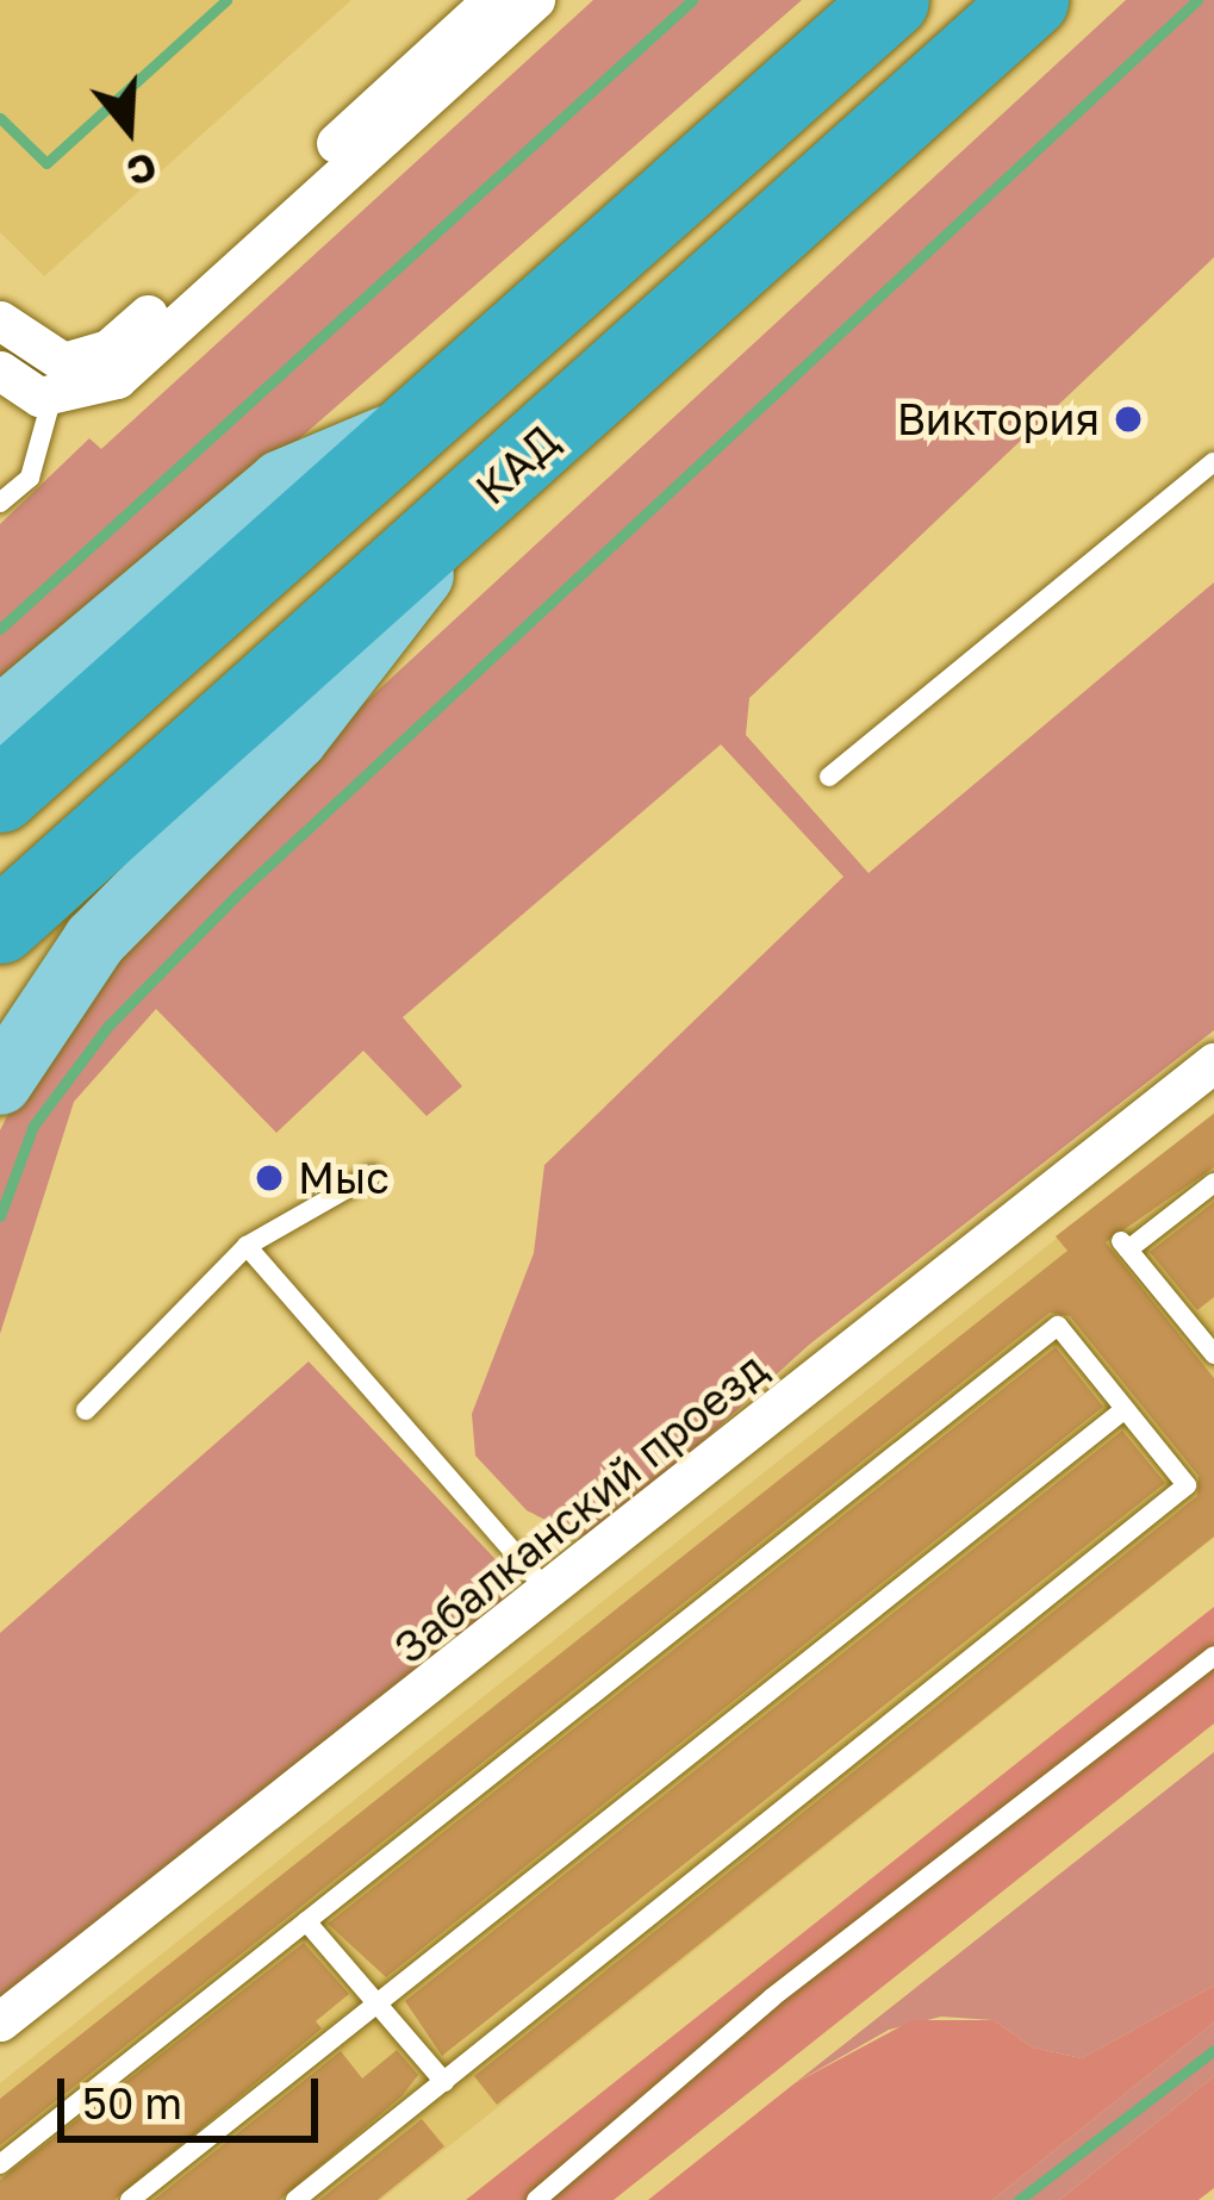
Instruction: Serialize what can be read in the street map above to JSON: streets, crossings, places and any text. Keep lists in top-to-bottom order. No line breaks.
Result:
{"streets":{"highway":["КАД"],"street":["Забалканский проезд"]},"places":["Виктория","Мыс"],"scale_bar":"50 m","north":"bottom"}
